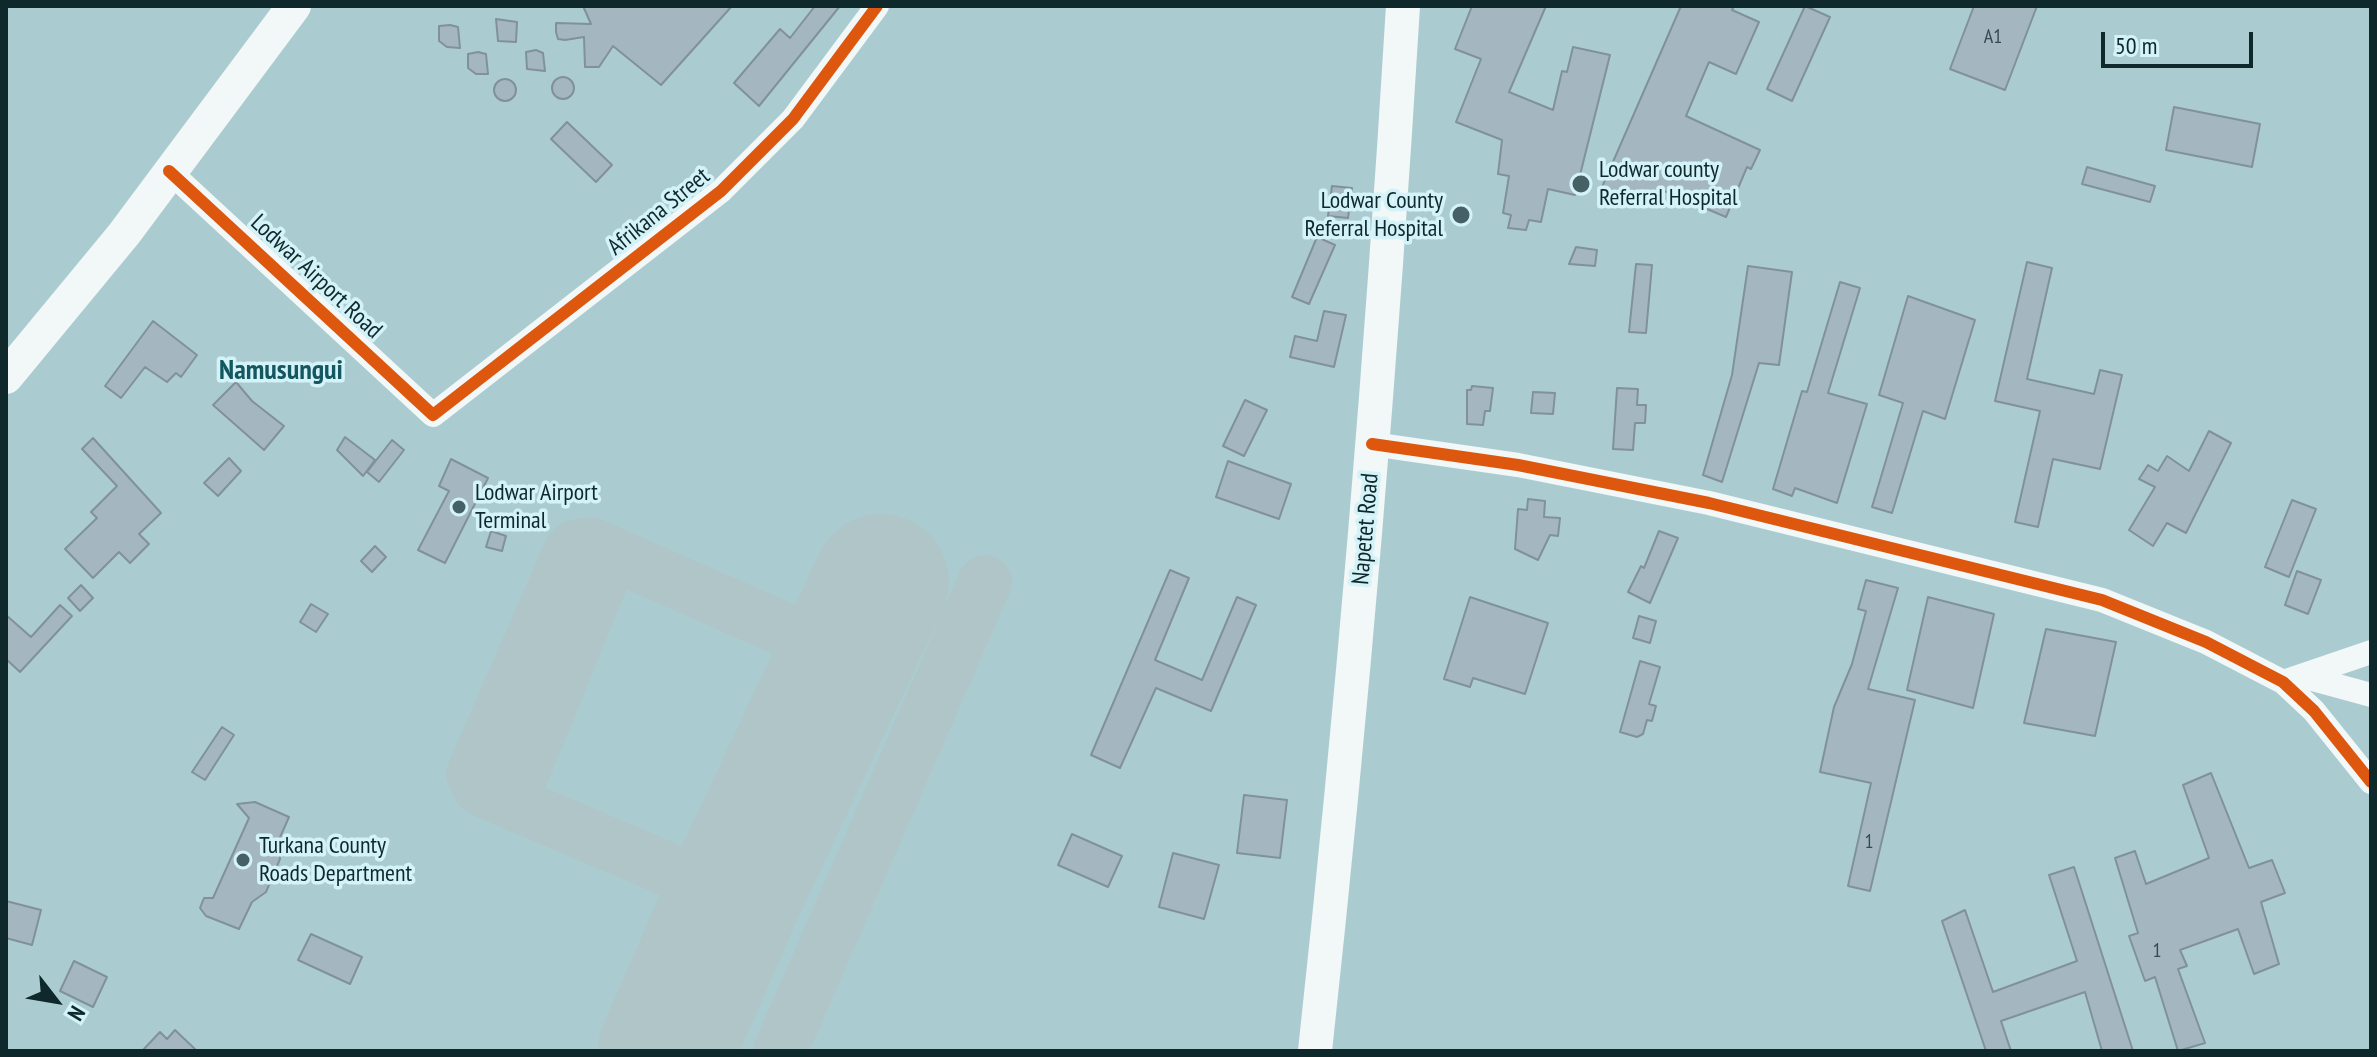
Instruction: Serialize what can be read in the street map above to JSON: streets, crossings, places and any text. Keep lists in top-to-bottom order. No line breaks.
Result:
{"streets":{"main road":["Napetet Road"],"street":["Afrikana Street","Lodwar Airport Road"]},"crossings":[["Afrikana Street","Lodwar Airport Road"]],"districts":["Namusungui"],"places":["Lodwar county Referral Hospital","Lodwar County Referral Hospital","Lodwar Airport Terminal","Turkana County Roads Department"],"house_numbers":["A1","1","1"],"scale_bar":"50 m","north":"bottom right"}
